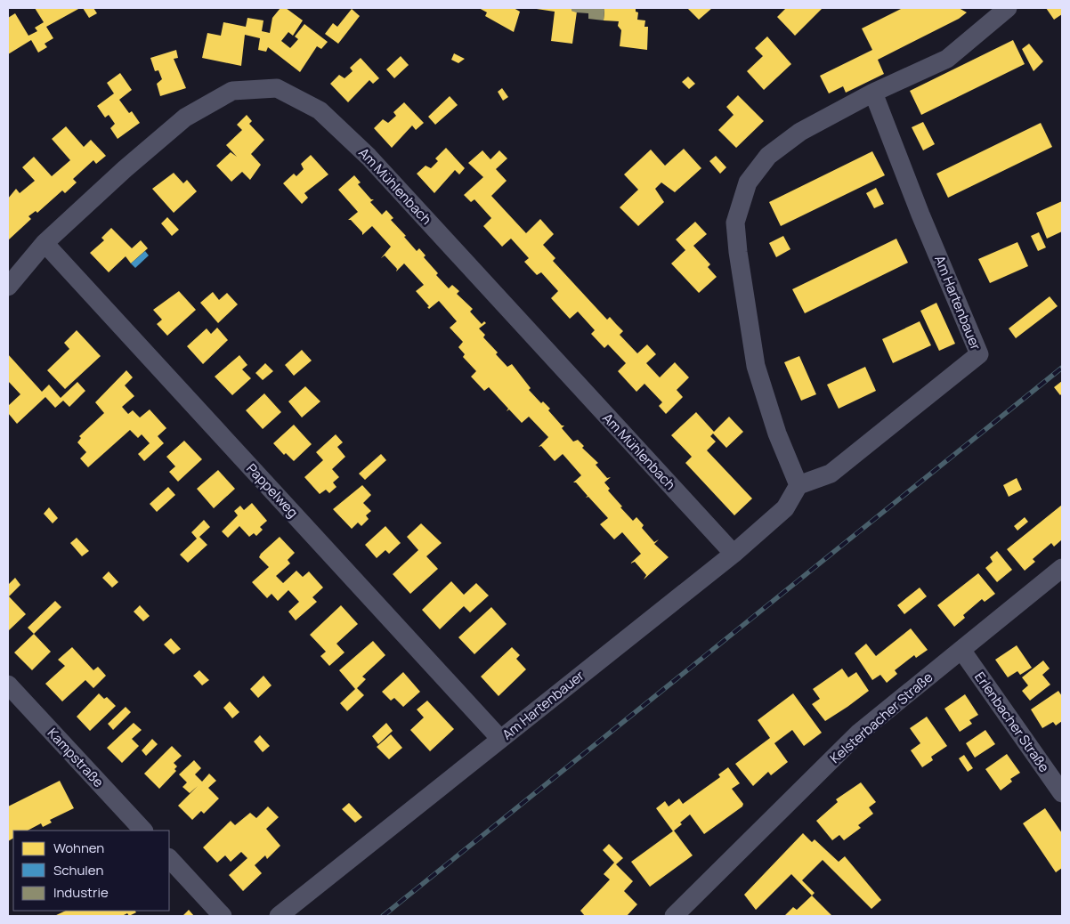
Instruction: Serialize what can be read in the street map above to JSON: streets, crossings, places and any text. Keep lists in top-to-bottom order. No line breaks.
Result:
{"streets":{"street":["Am Mühlenbach","Am Hartenbauer","Pappelweg","Kelsterbacher Straße","Erlenbacher Straße","Kampstraße"]},"crossings":[["Am Mühlenbach","Am Hartenbauer"],["Am Mühlenbach","Pappelweg"],["Am Hartenbauer","Pappelweg"],["Kelsterbacher Straße","Erlenbacher Straße"]],"legend":["Wohnen","Schulen","Industrie"]}
